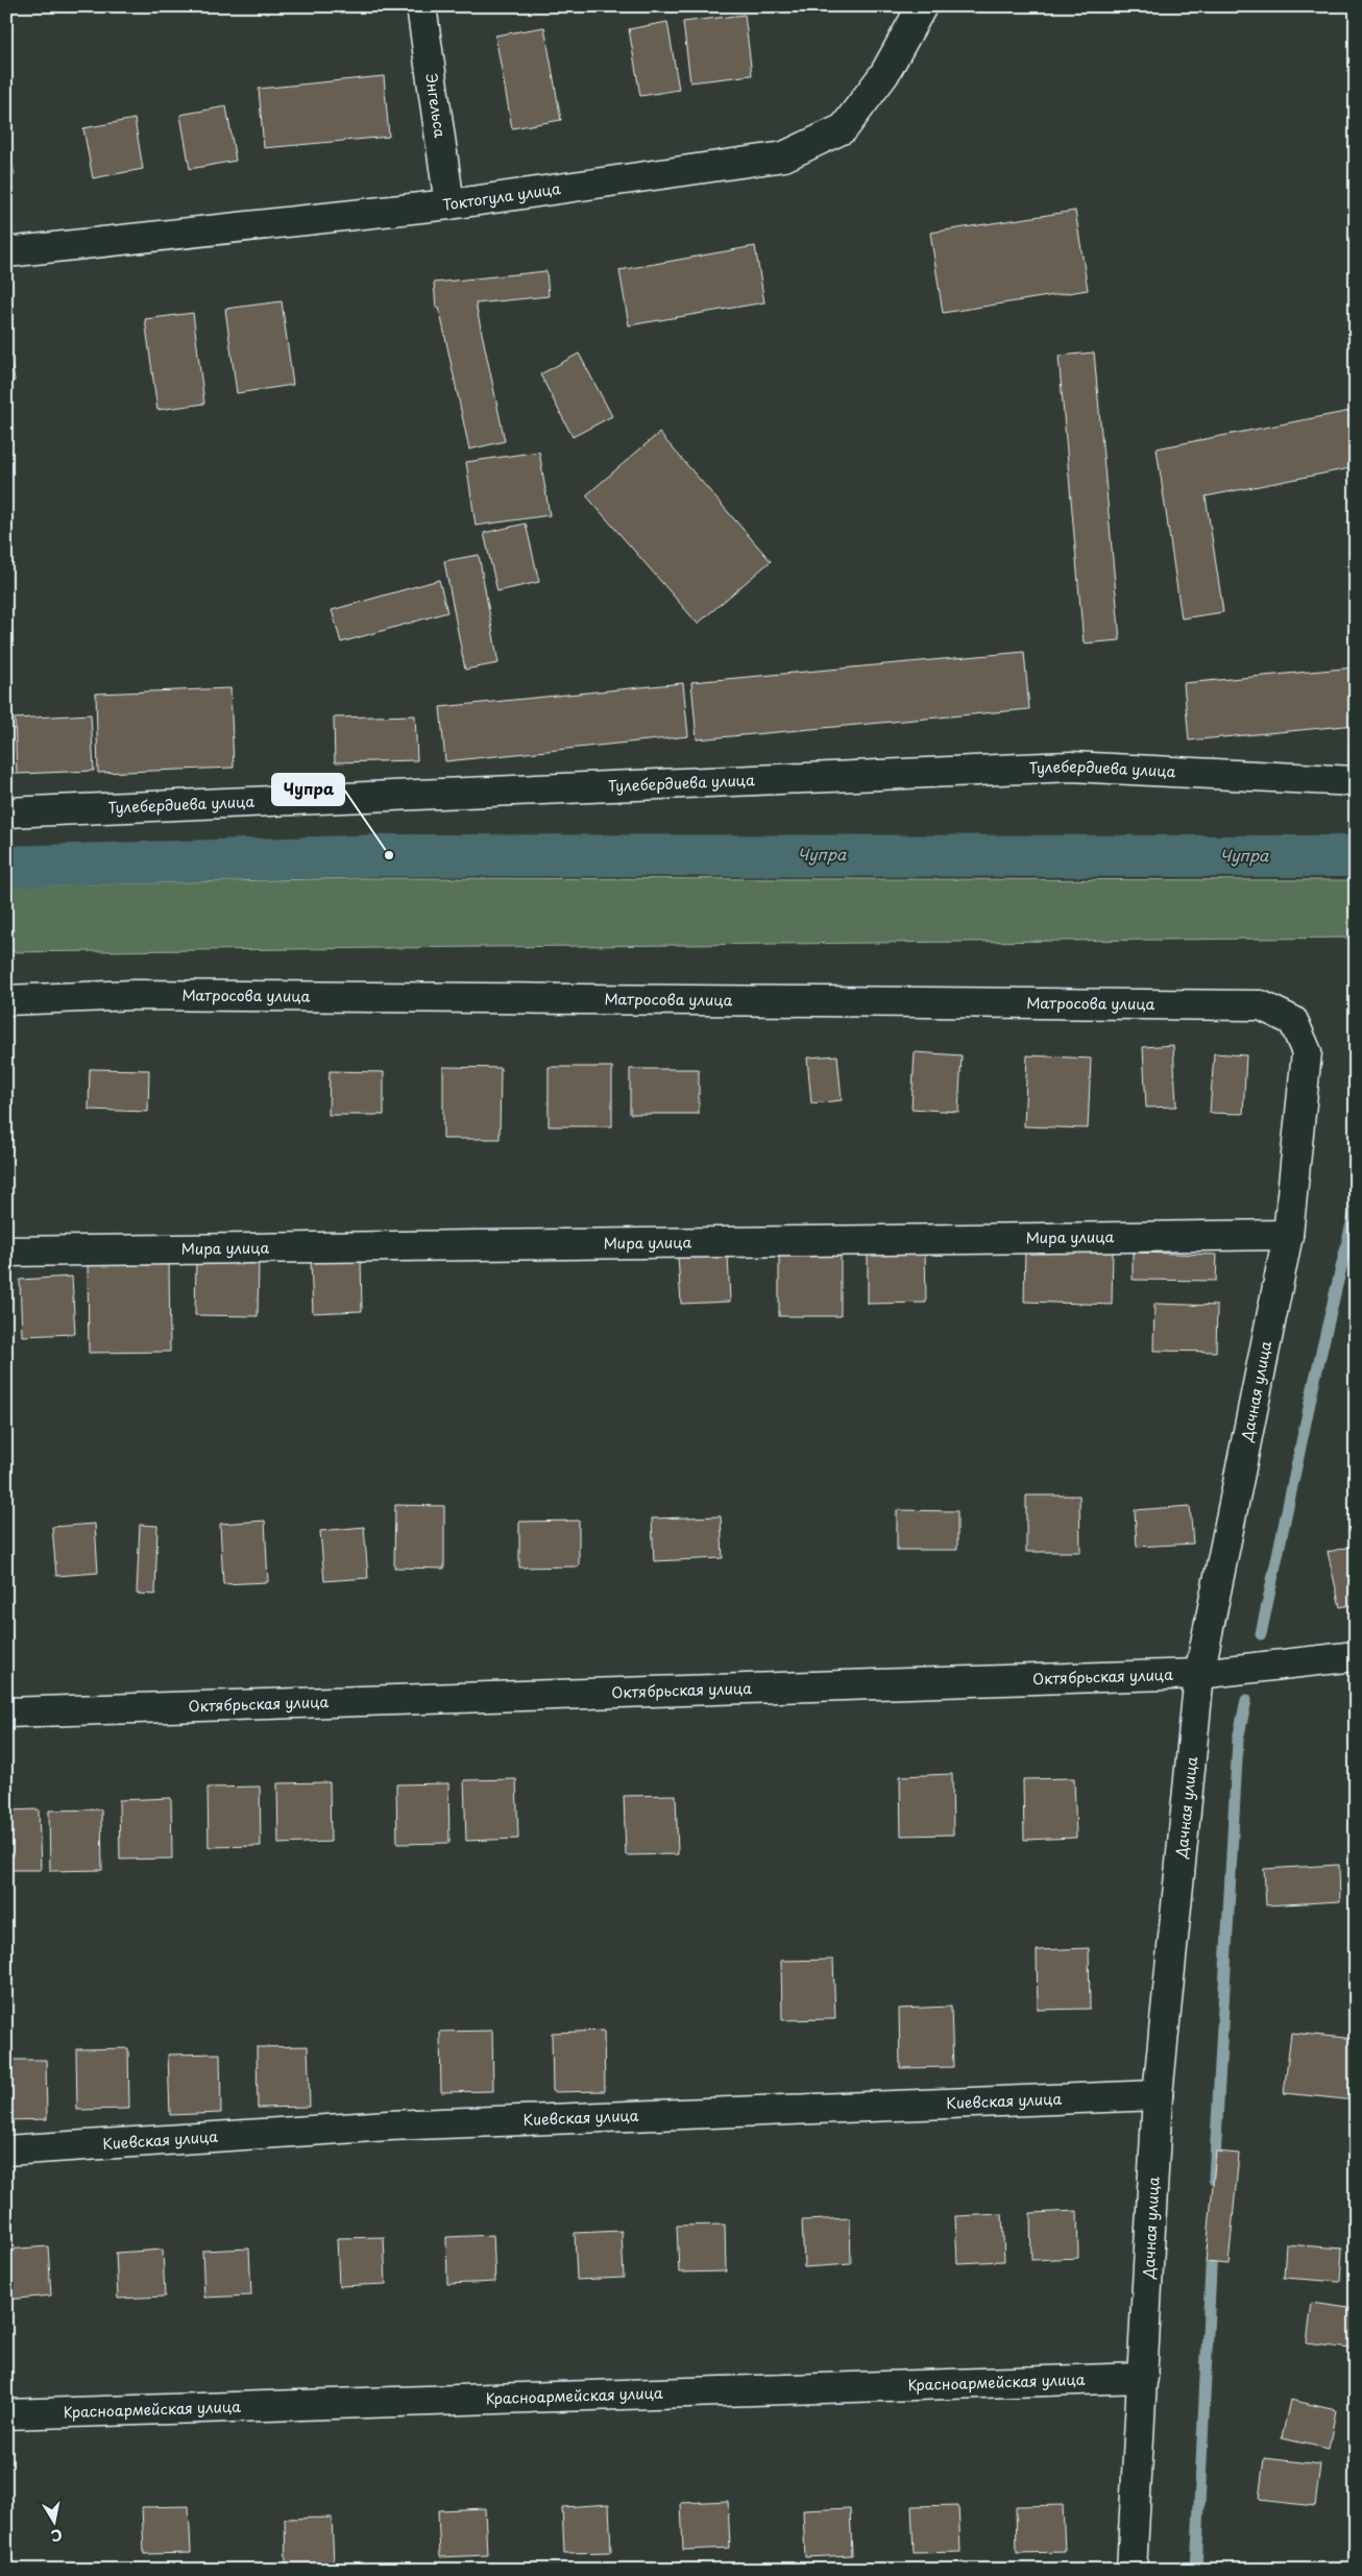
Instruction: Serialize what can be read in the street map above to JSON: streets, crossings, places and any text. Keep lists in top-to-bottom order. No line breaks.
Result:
{"streets":{"street":["Энгельса","Токтогула улица","Тулебердиева улица","Матросова улица","Мира улица","Дачная улица","Октябрьская улица","Киевская улица","Красноармейская улица"]},"crossings":[["Энгельса","Токтогула улица"],["Матросова улица","Дачная улица"],["Мира улица","Дачная улица"],["Дачная улица","Октябрьская улица"],["Дачная улица","Киевская улица"],["Дачная улица","Красноармейская улица"]],"water":["Чупра"],"places":["Чупра"],"north":"bottom"}
